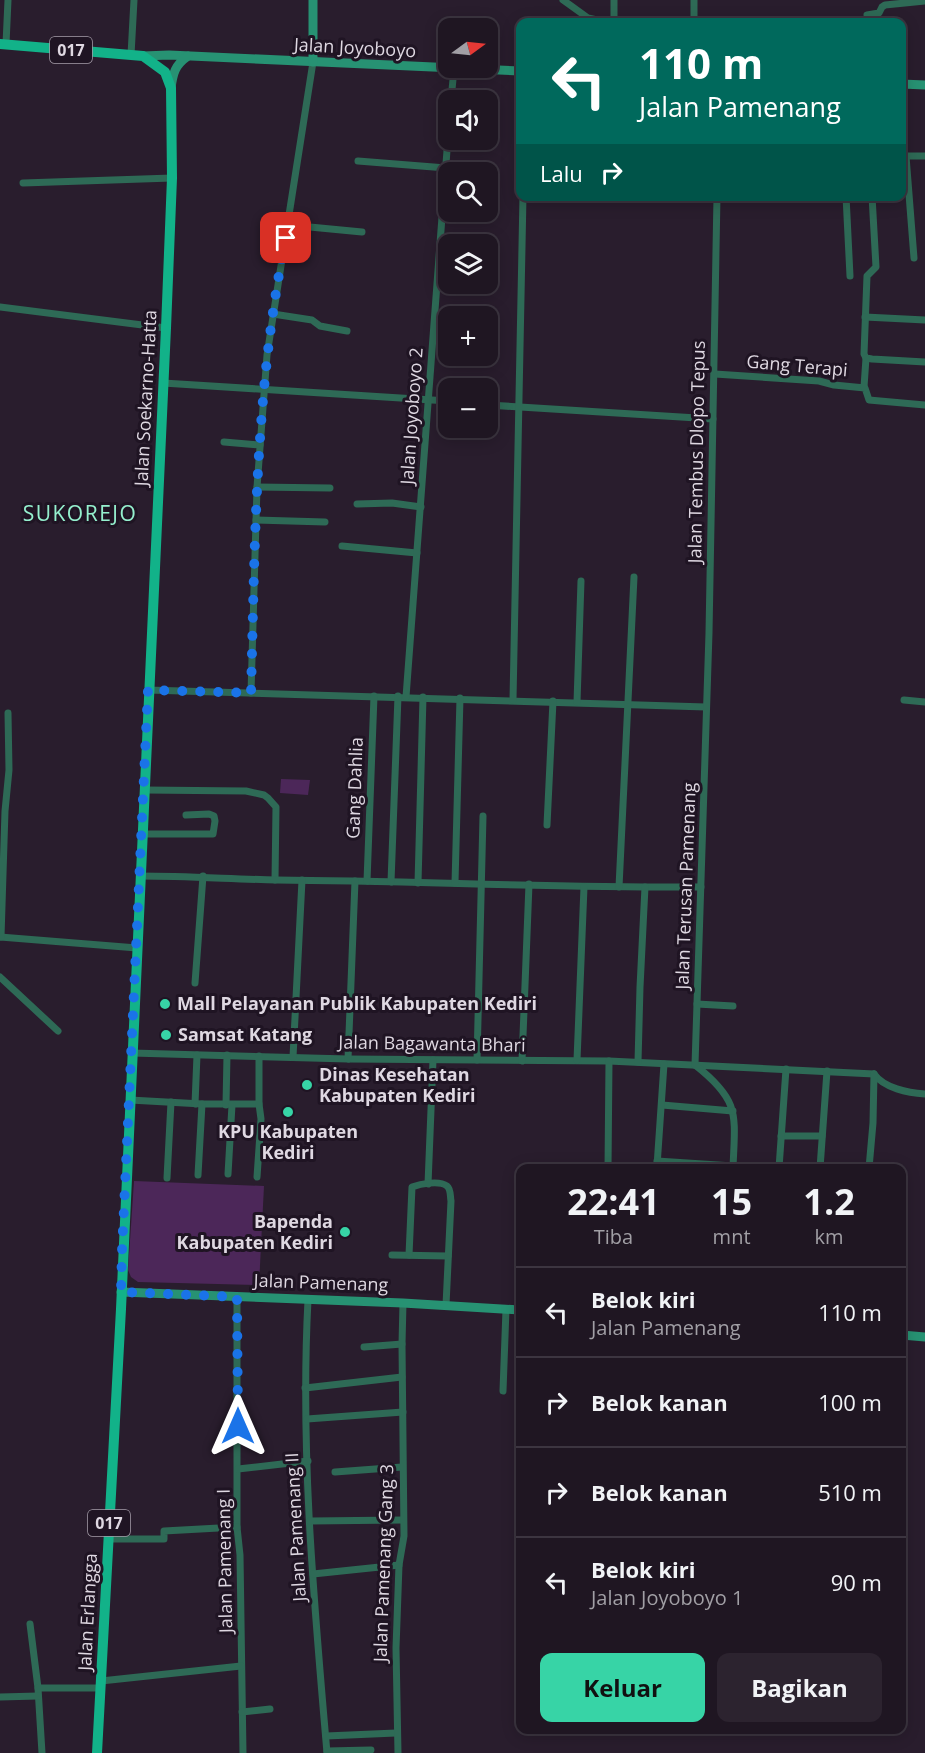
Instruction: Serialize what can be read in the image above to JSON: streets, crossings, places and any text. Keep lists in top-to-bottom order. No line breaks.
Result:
{"streets":{"main road":["Jalan Joyoboyo","017","Jalan Soekarno-Hatta","Jalan Pamenang","Jalan Erlangga"],"street":["Gang Terapi","Jalan Joyoboyo 2","Jalan Tembus Dlopo Tepus","Gang Dahlia","Jalan Terusan Pamenang","Jalan Bagawanta Bhari","Jalan Pamenang II","Jalan Pamenang I","Jalan Pamenang Gang 3"]},"crossings":[["Jalan Joyoboyo","017"],["Gang Terapi","Jalan Tembus Dlopo Tepus"],["Jalan Soekarno-Hatta","Jalan Bagawanta Bhari"],["Jalan Soekarno-Hatta","Jalan Pamenang"],["Jalan Soekarno-Hatta","Jalan Erlangga"],["Jalan Tembus Dlopo Tepus","Jalan Terusan Pamenang"],["Jalan Terusan Pamenang","Jalan Bagawanta Bhari"],["Jalan Pamenang","Jalan Pamenang II"],["Jalan Pamenang","Jalan Pamenang I"],["Jalan Pamenang","Jalan Pamenang Gang 3"],["Jalan Pamenang","Jalan Erlangga"]],"districts":["SUKOREJO"],"places":["Mall Pelayanan Publik Kabupaten Kediri","Samsat Katang","Dinas Kesehatan Kabupaten Kediri","KPU Kabupaten Kediri","Bapenda Kabupaten Kediri"],"north":"right","page":{"map_buttons":["+","−"],"turn":["110 m","Jalan Pamenang"],"then":"Lalu","eta":["22:41","Tiba","15","mnt","1.2","km"],"list":[{"name":"Belok kiri","note":"Jalan Pamenang","value":"110 m"},{"name":"Belok kanan","value":"100 m"},{"name":"Belok kanan","value":"510 m"},{"name":"Belok kiri","note":"Jalan Joyoboyo 1","value":"90 m"}],"buttons":["Keluar","Bagikan"]}}
